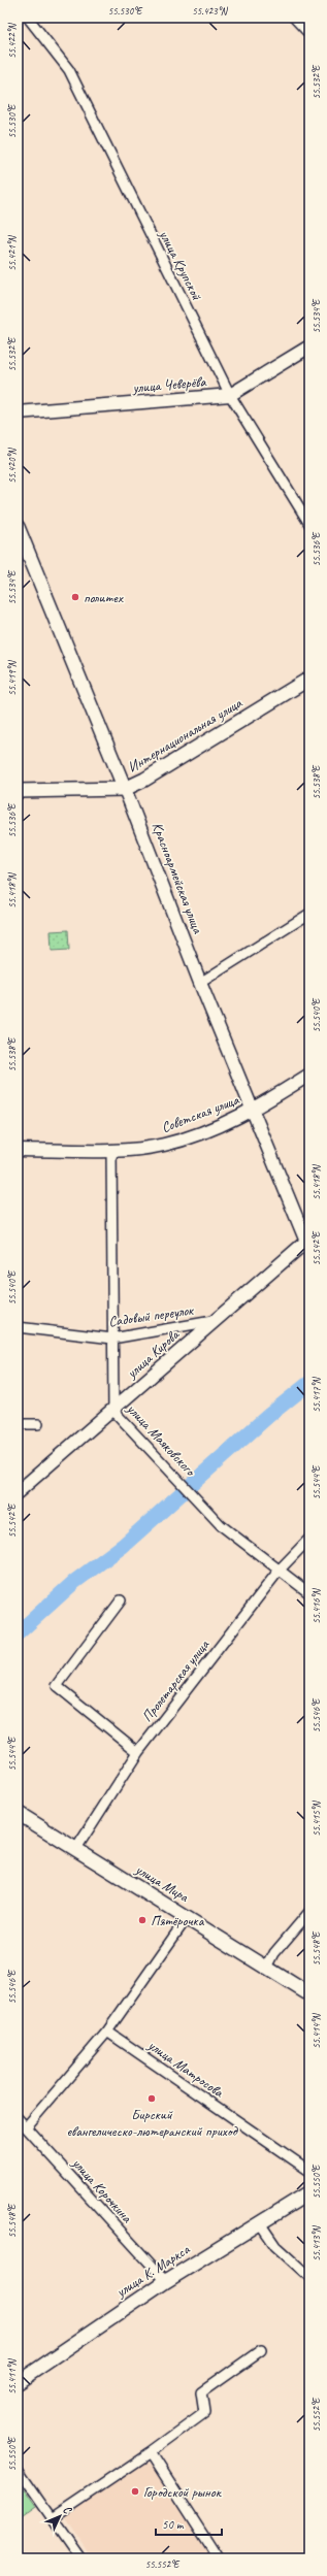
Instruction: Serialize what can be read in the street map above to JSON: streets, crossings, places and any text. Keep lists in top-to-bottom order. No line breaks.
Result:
{"streets":{"main road":["Интернациональная улица","Красноармейская улица","улица Мира","улица К. Маркса"],"street":["улица Крупской","улица Чеверёва","Советская улица","Садовый переулок","улица Кирова","улица Маяковского","Пролетарская улица","улица Матросова","улица Корочкина"]},"crossings":[["улица Крупской","улица Чеверёва"],["Интернациональная улица","Красноармейская улица"],["Красноармейская улица","Советская улица"],["Красноармейская улица","улица Кирова"],["Советская улица","улица Маяковского"],["Садовый переулок","улица Кирова"],["Садовый переулок","улица Маяковского"],["улица Кирова","улица Маяковского"],["улица Маяковского","Пролетарская улица"],["Пролетарская улица","улица Мира"],["улица Корочкина","улица К. Маркса"]],"places":["политех","Пятёрочка","Бирский евангелическо-лютеранский приход","Городской рынок"],"scale_bar":"50 m","north":"top right","coordinates":["55.530°E","55.423°N","55.422°N","55.532°E","55.421°N","55.534°E","55.420°N","55.536°E","55.419°N","55.538°E","55.418°N","55.540°E","55.542°E","55.417°N","55.544°E","55.416°N","55.546°E","55.415°N","55.548°E","55.414°N","55.550°E","55.413°N","55.411°N","55.552°E"]}
